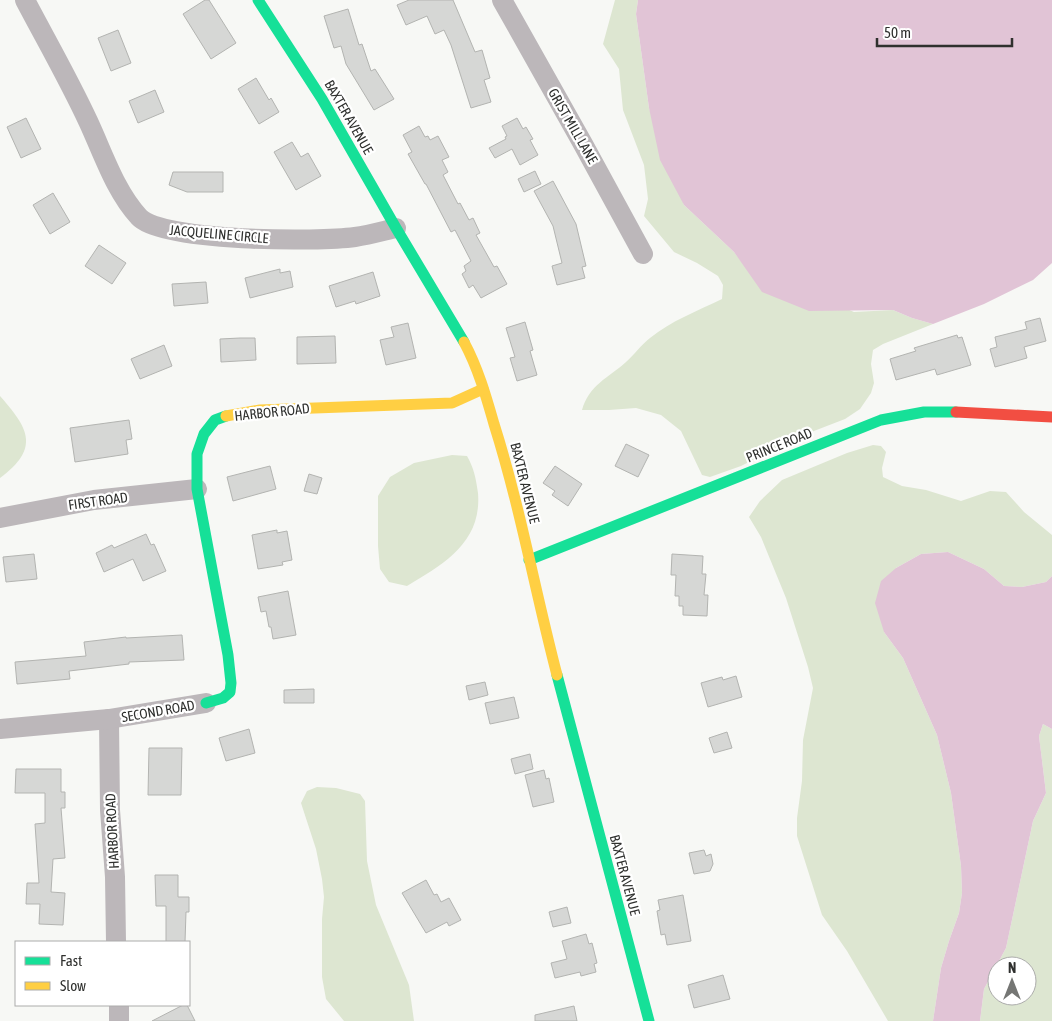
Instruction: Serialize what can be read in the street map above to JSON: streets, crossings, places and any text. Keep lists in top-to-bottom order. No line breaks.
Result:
{"streets":{"street":["BAXTER AVENUE","GRIST MILL LANE","JACQUELINE CIRCLE","HARBOR ROAD","PRINCE ROAD","FIRST ROAD","SECOND ROAD"]},"crossings":[["BAXTER AVENUE","JACQUELINE CIRCLE"],["BAXTER AVENUE","HARBOR ROAD"],["BAXTER AVENUE","PRINCE ROAD"],["HARBOR ROAD","FIRST ROAD"],["HARBOR ROAD","SECOND ROAD"]],"legend":["Fast","Slow"],"scale_bar":"50 m","north":"top"}
